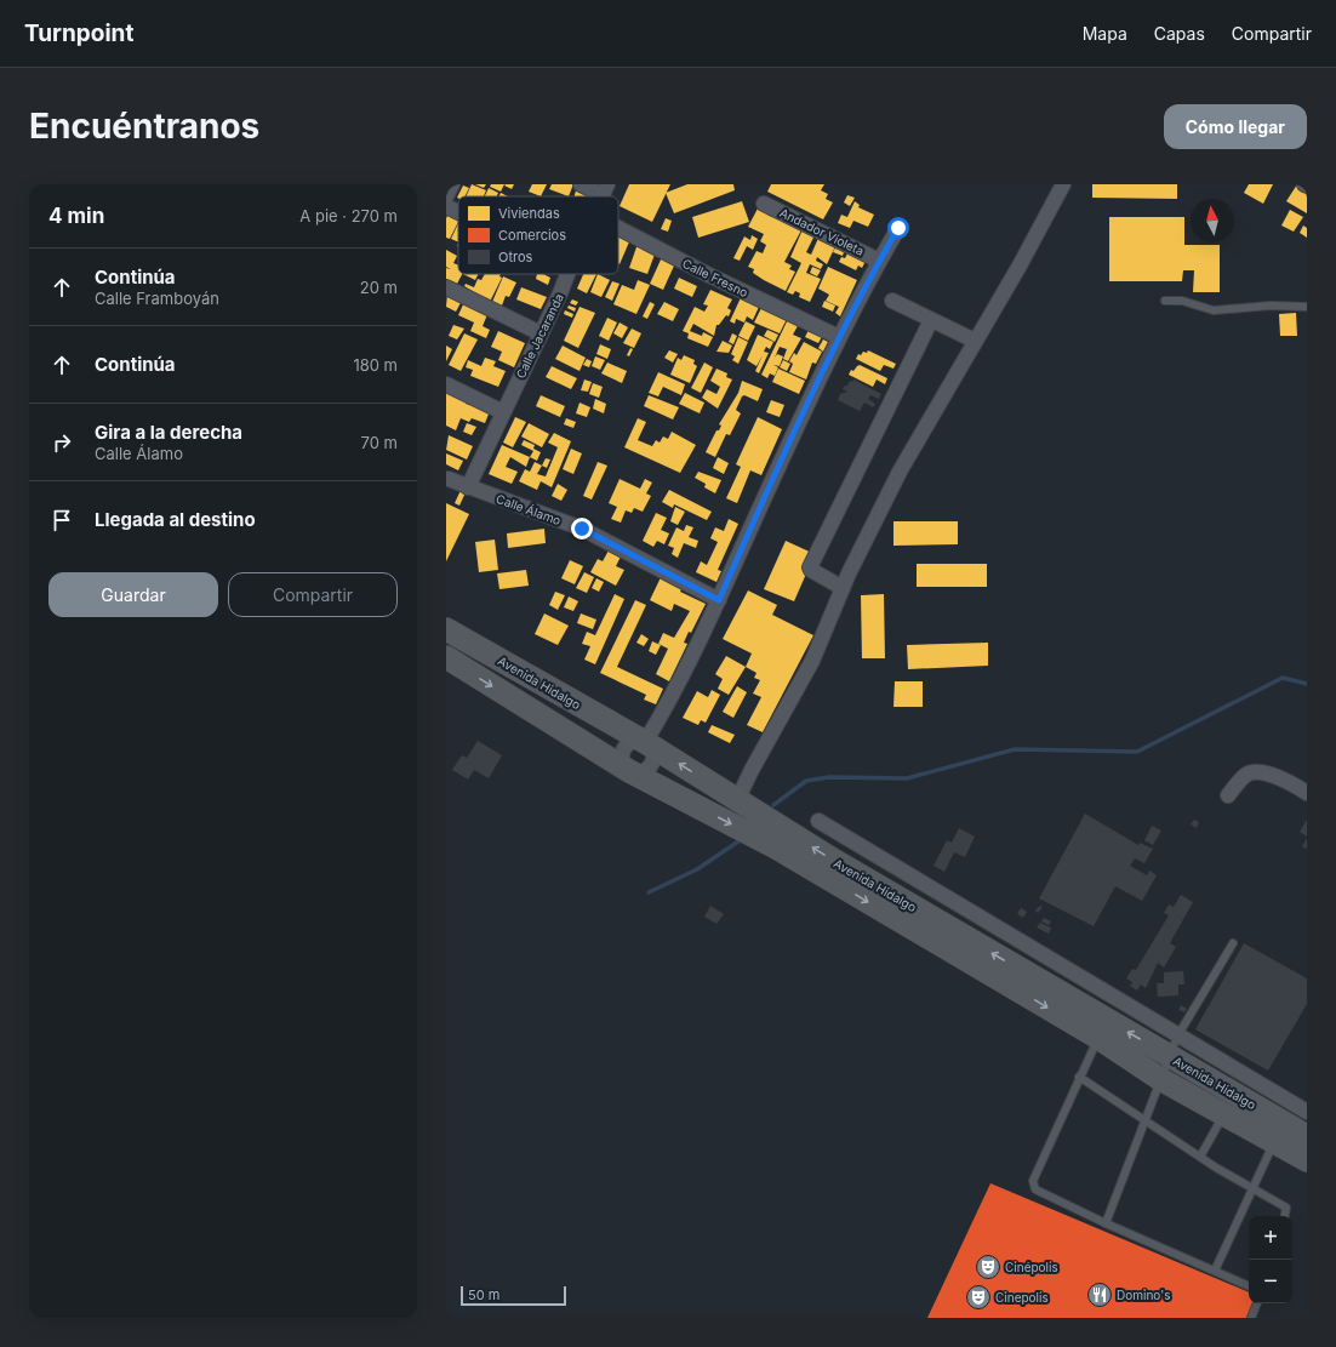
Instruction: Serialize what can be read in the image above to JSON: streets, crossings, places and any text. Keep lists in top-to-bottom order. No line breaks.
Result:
{"streets":{"main road":["Avenida Hidalgo"],"street":["Andador Violeta","Calle Fresno","Calle Jacaranda","Calle Álamo"]},"crossings":[["Calle Jacaranda","Calle Álamo"]],"places":{"theatre":["Cinépolis","Cinepolis"],"restaurant":["Domino's"]},"legend":["Viviendas","Comercios","Otros"],"scale_bar":"50 m","north":"top","page":{"header":"Turnpoint","nav":["Mapa","Capas","Compartir"],"buttons":["Cómo llegar",["Guardar","Compartir"]],"title":"Encuéntranos","heading":["4 min","A pie · 270 m"],"list":[["Continúa","Calle Framboyán","20 m"],["Continúa","180 m"],["Gira a la derecha","Calle Álamo","70 m"],"Llegada al destino"],"map_buttons":["+","−"],"scale":"50 m"}}
